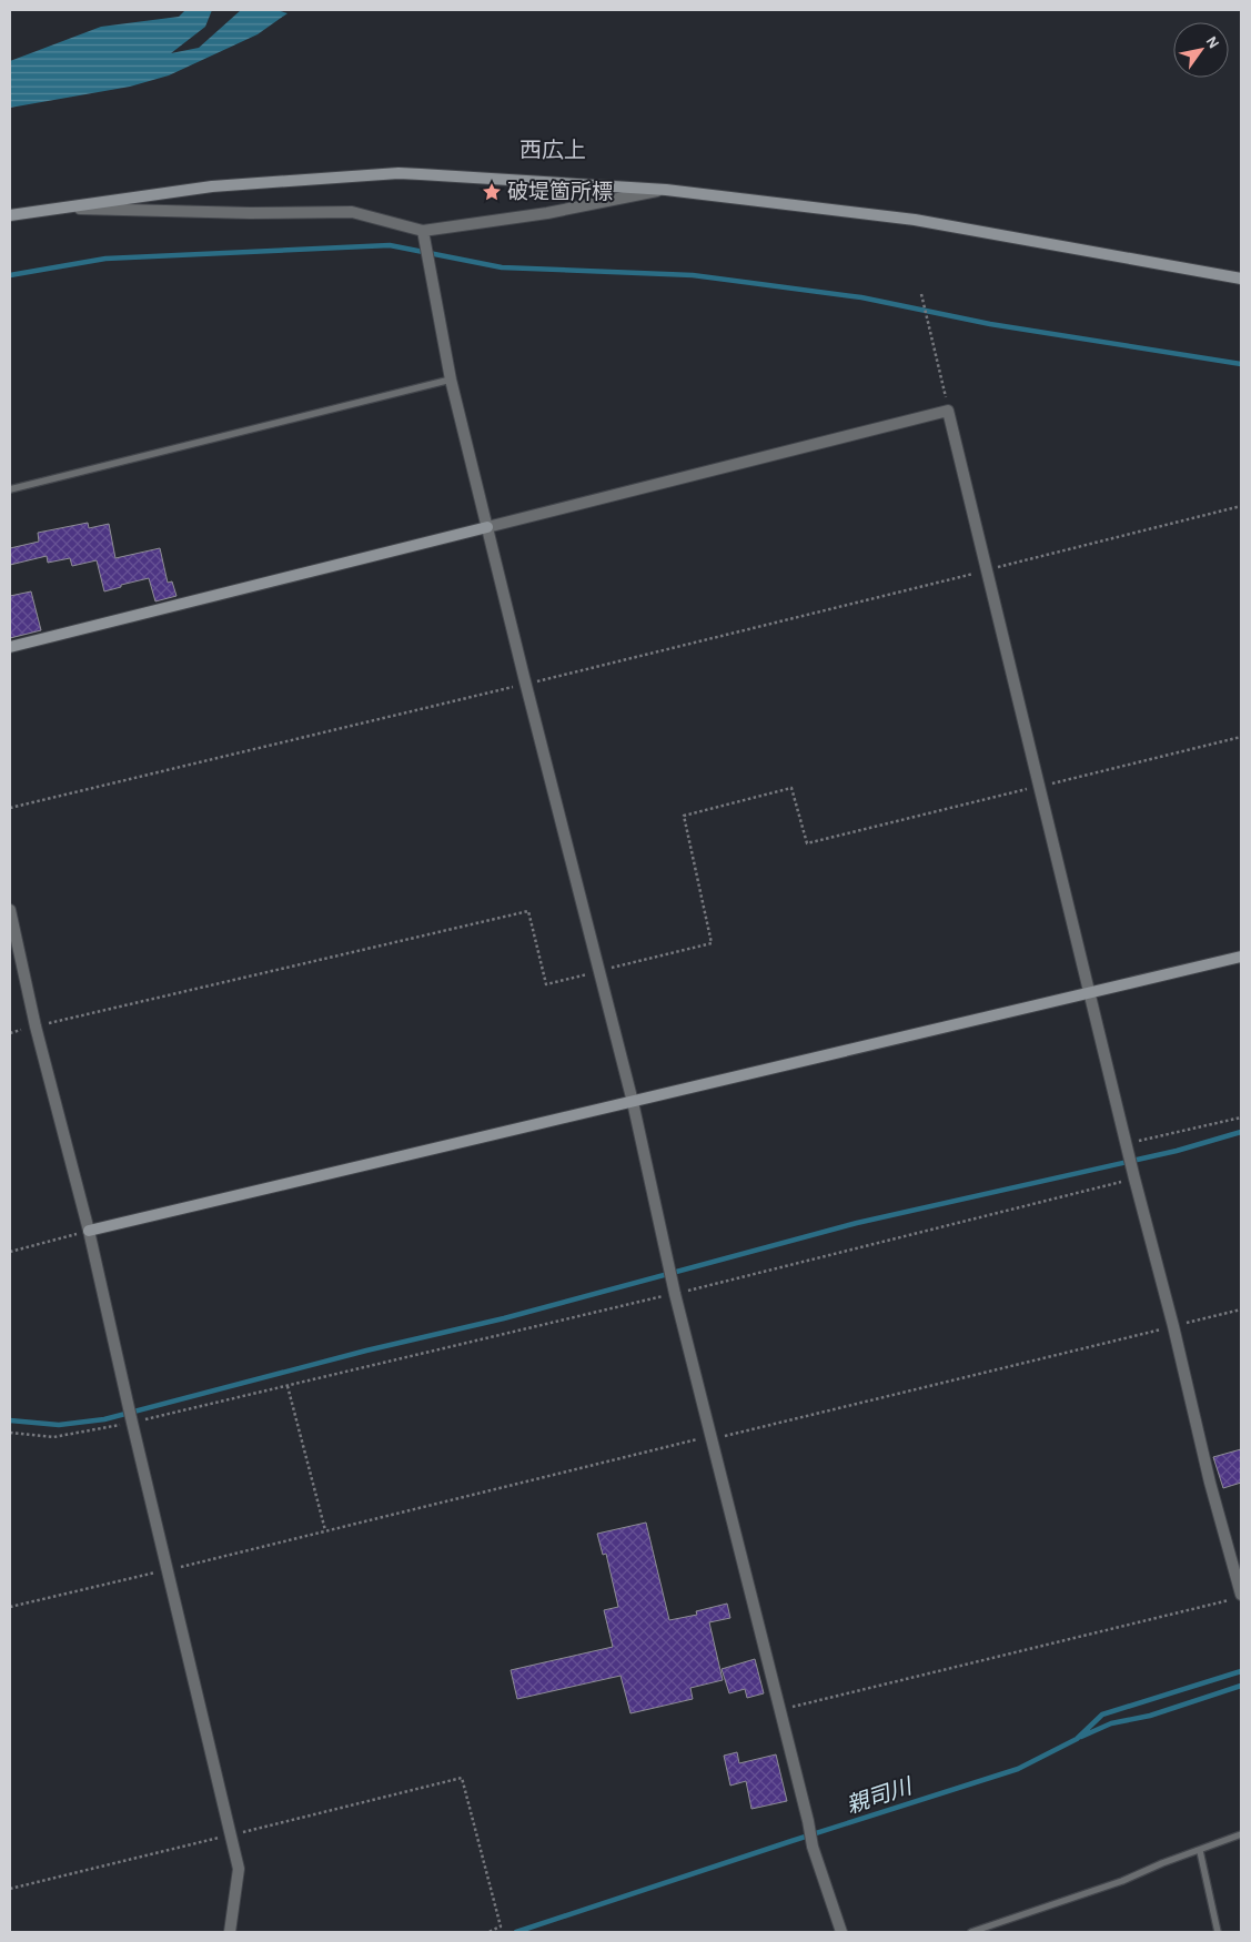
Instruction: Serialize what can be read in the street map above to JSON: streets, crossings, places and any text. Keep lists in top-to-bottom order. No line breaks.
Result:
{"districts":["西広上"],"water":["親司川"],"places":{"place":["破堤箇所標"]},"north":"top right"}
